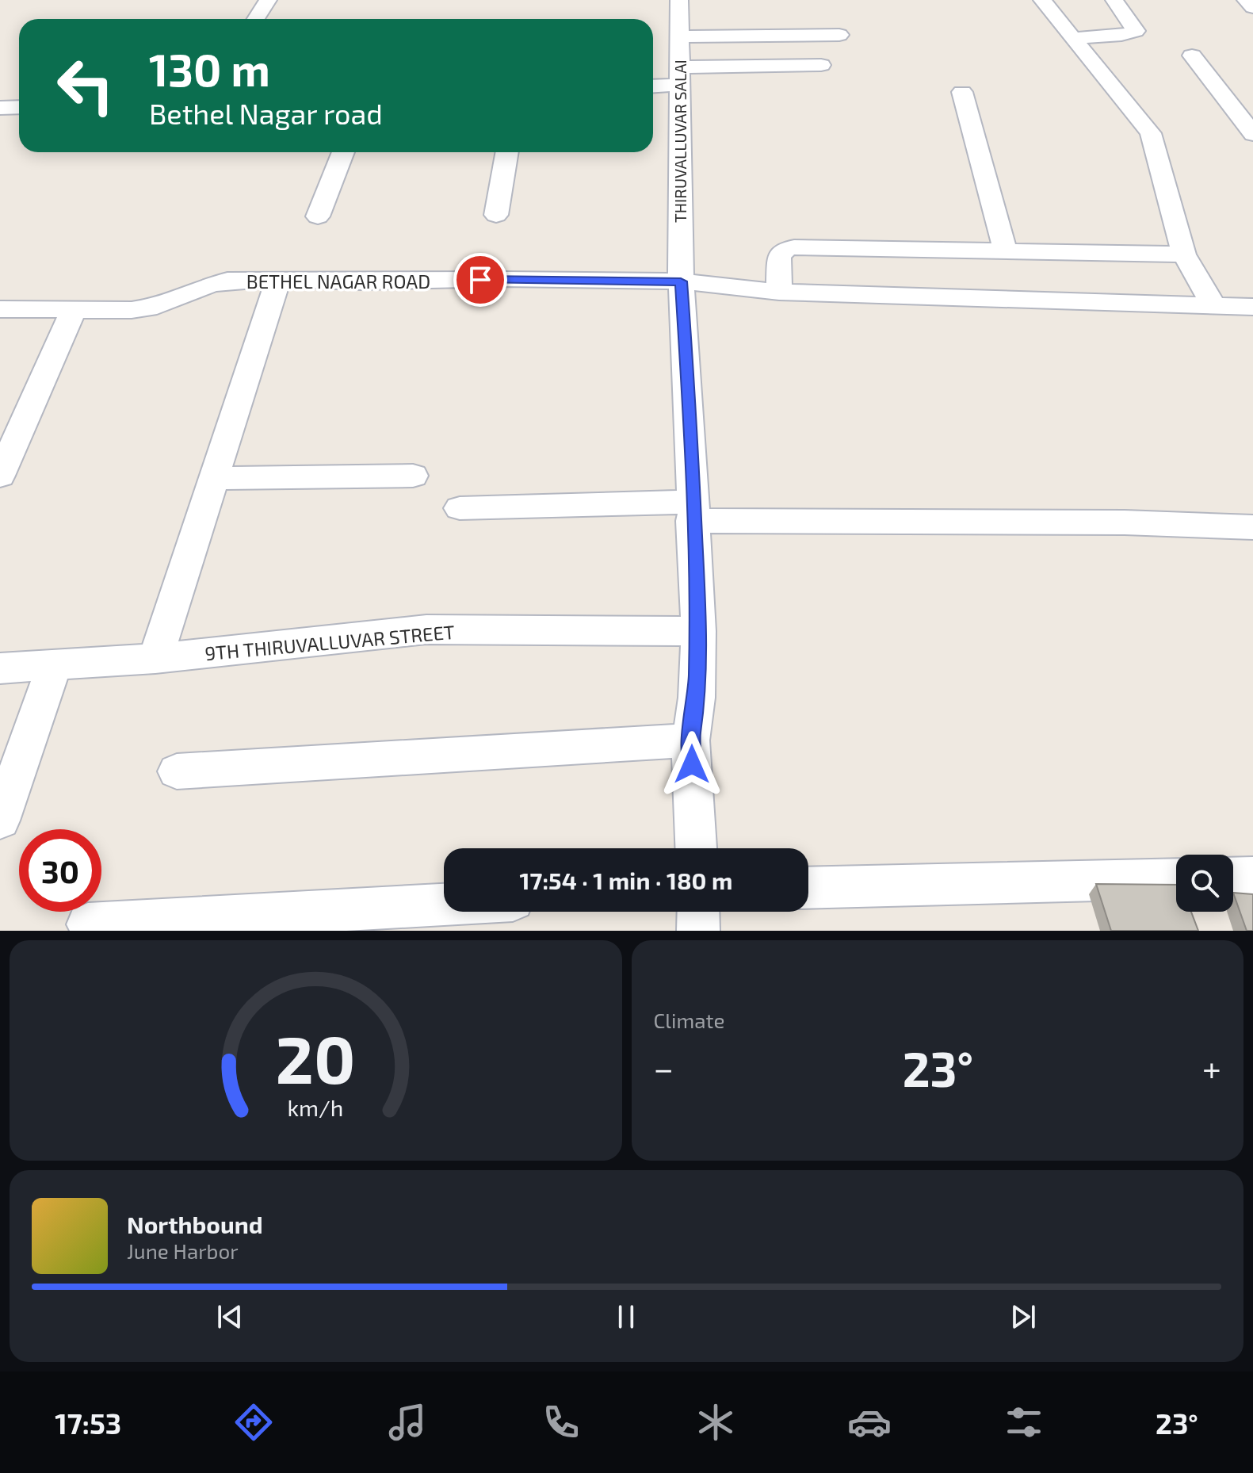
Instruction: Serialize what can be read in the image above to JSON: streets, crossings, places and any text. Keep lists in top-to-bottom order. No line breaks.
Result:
{"streets":{"street":["THIRUVALLUVAR SALAI","BETHEL NAGAR ROAD","9TH THIRUVALLUVAR STREET"]},"crossings":[["THIRUVALLUVAR SALAI","BETHEL NAGAR ROAD"],["THIRUVALLUVAR SALAI","9TH THIRUVALLUVAR STREET"]],"page":{"turn":["130 m","Bethel Nagar road"],"limit":"30","trip":"17:54 · 1 min · 180 m","tile":"Climate","heat":["−","23°","+"],"song":["Northbound","June Harbor"],"tabs":["17:53","23°"],"gauge":["20","km/h"]}}
